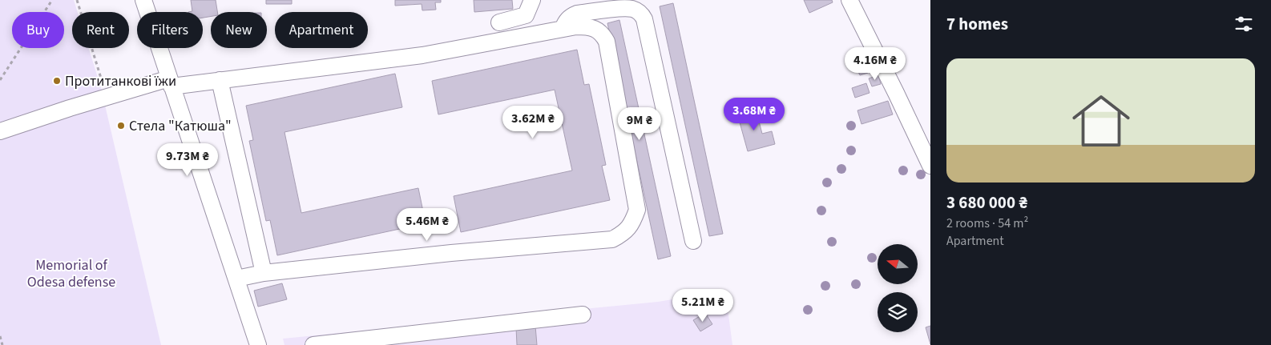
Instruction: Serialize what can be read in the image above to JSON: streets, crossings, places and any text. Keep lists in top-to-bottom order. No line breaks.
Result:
{"parks":["Memorial of Odesa defense"],"places":["Протитанкові їжи","Стела \"Катюша\""],"north":"left","page":{"heading":"7 homes","chip":["Buy","Rent","Filters","New","Apartment"],"price":["4.16M ₴","3.68M ₴","3.62M ₴","9M ₴","9.73M ₴","5.46M ₴","5.21M ₴"],"list":[{"name":"3 680 000 ₴","note":"2 rooms · 54 m² · Apartment"}]}}
